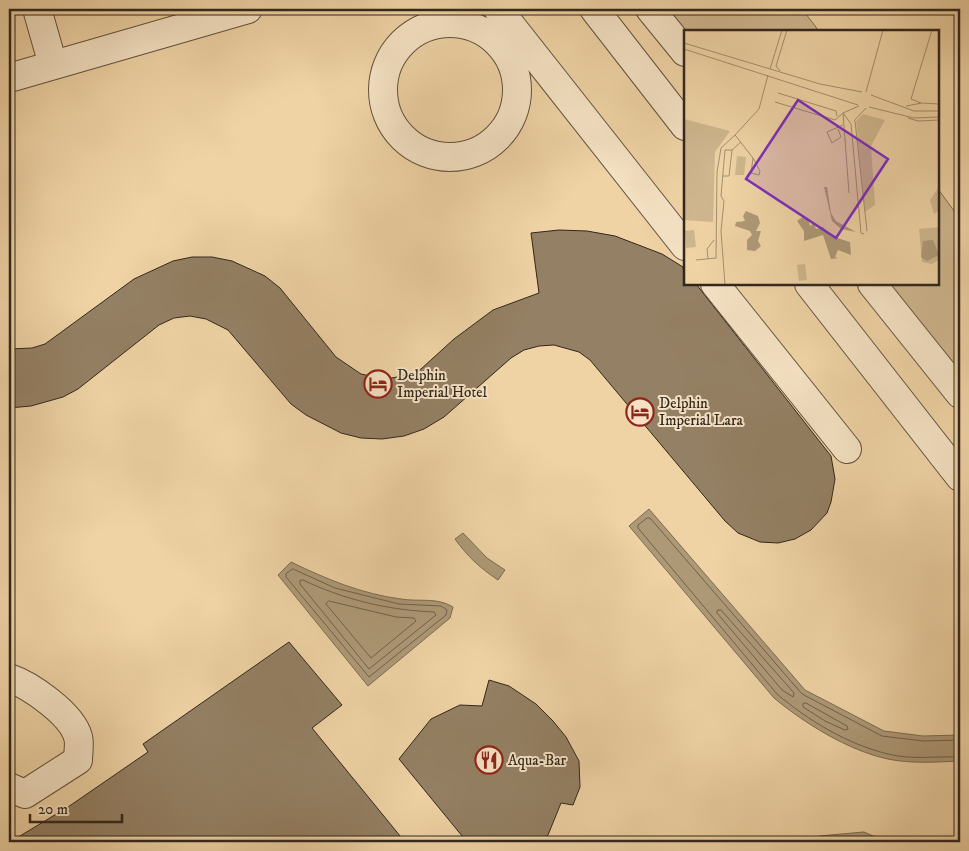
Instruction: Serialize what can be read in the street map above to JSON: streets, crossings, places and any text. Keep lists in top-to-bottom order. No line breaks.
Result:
{"places":{"hotel":["Delphin Imperial Hotel","Delphin Imperial Lara"],"restaurant":["Aqua-Bar"]},"scale_bar":"20 m"}
